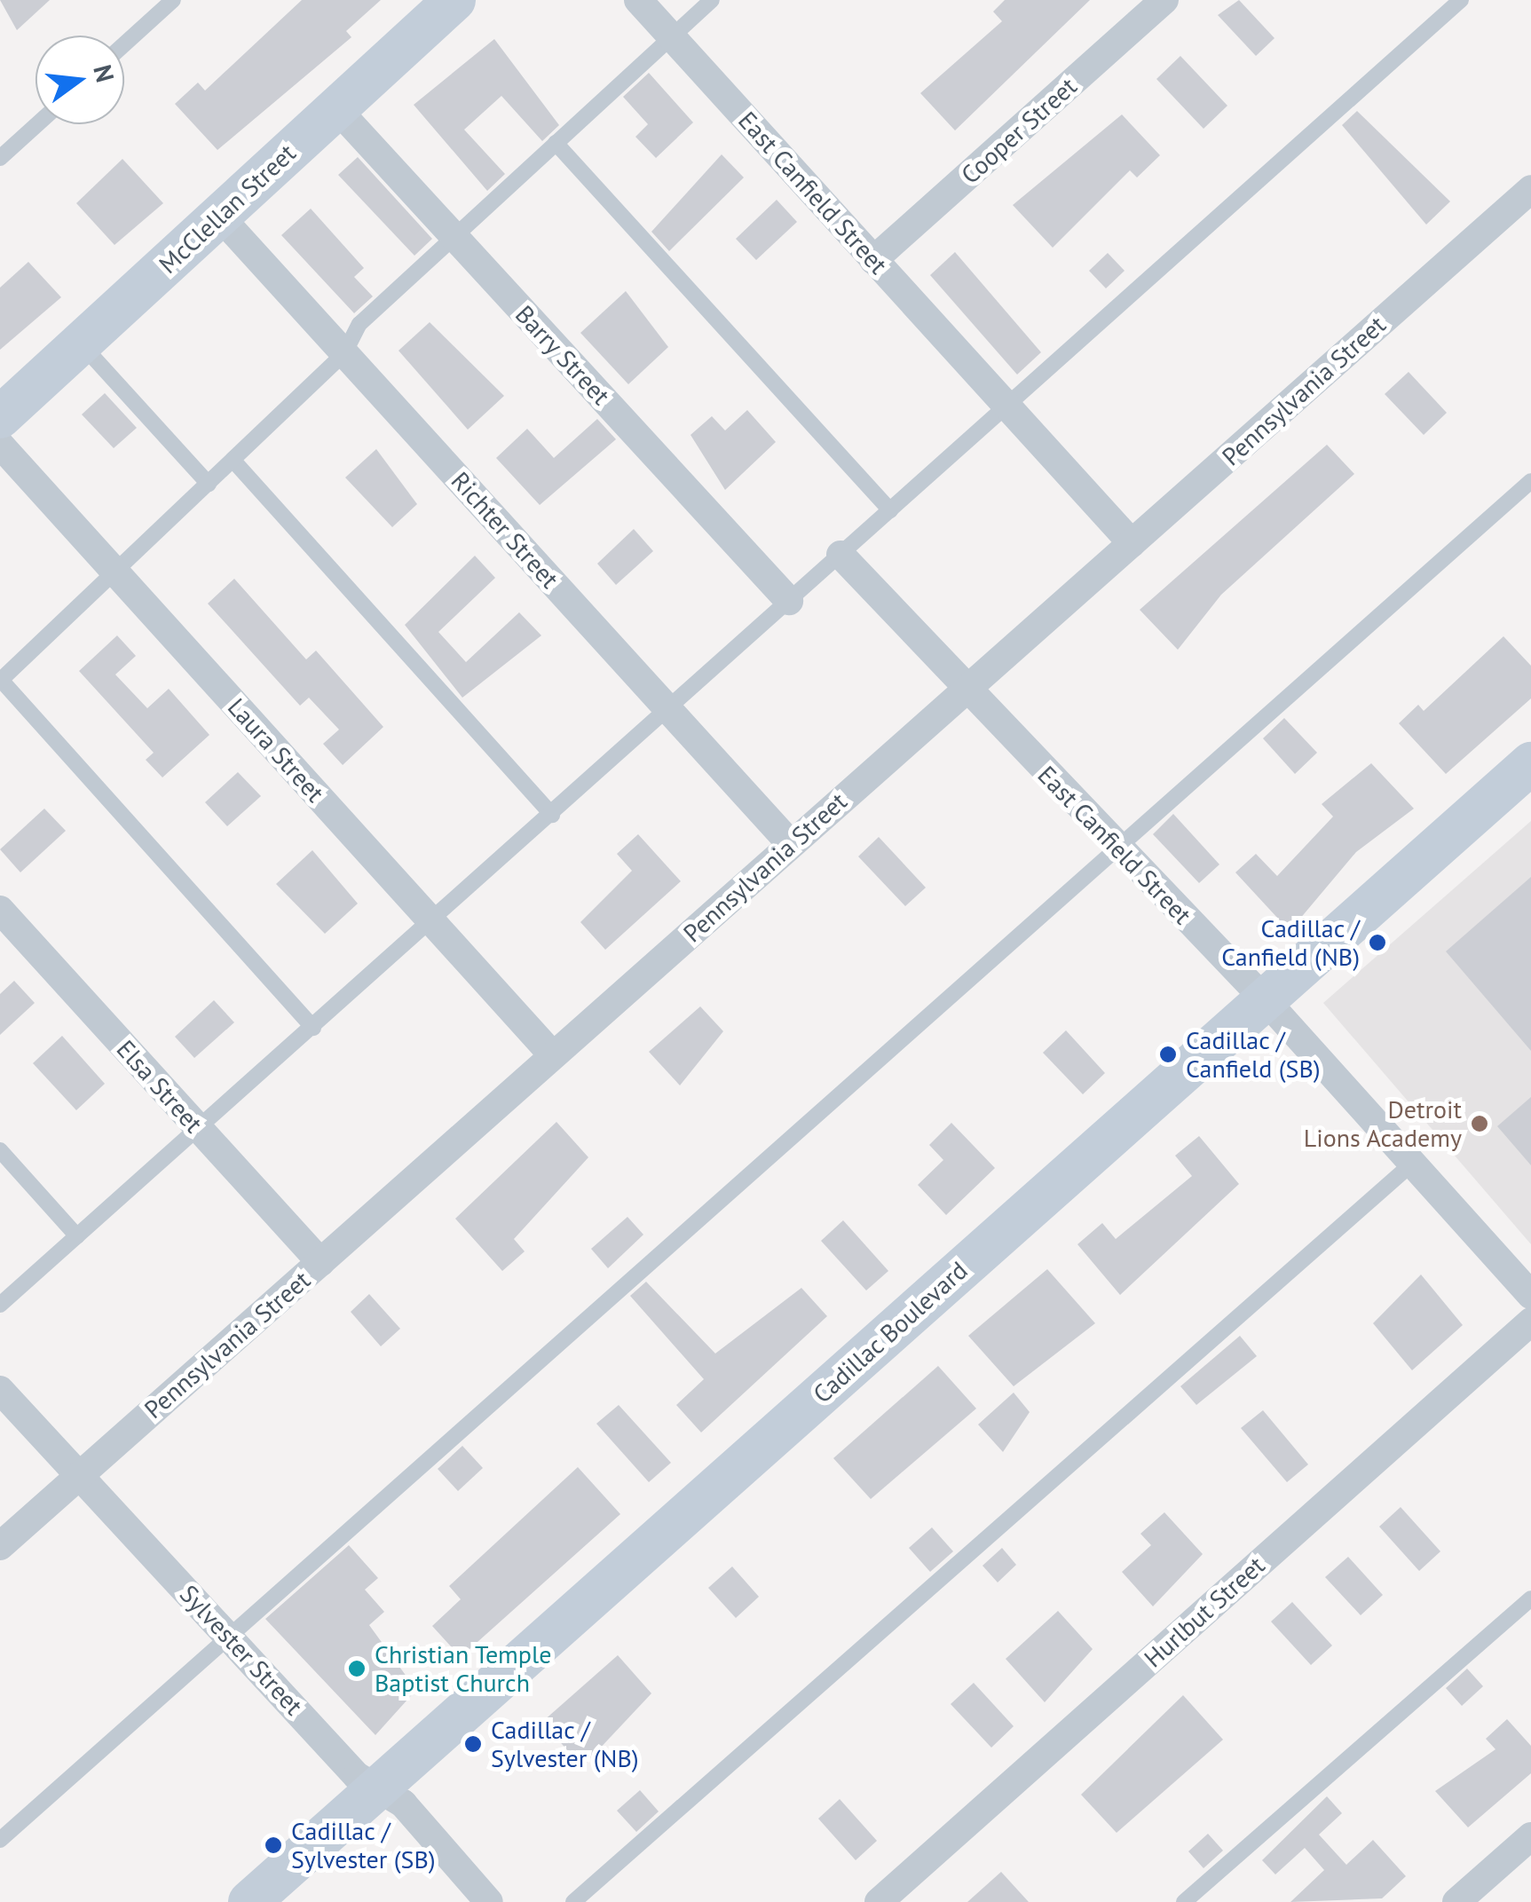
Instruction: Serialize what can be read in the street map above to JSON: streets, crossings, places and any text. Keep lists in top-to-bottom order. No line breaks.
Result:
{"streets":{"street":["Cooper Street","East Canfield Street","McClellan Street","Barry Street","Pennsylvania Street","Richter Street","Laura Street","Elsa Street","Cadillac Boulevard","Hurlbut Street","Sylvester Street"]},"crossings":[["Cooper Street","East Canfield Street"],["East Canfield Street","Pennsylvania Street"],["East Canfield Street","Cadillac Boulevard"],["McClellan Street","Barry Street"],["McClellan Street","Richter Street"],["Pennsylvania Street","Richter Street"],["Pennsylvania Street","Laura Street"],["Pennsylvania Street","Elsa Street"],["Pennsylvania Street","Sylvester Street"],["Cadillac Boulevard","Sylvester Street"]],"places":["Cadillac / Canfield (NB)","Cadillac / Canfield (SB)","Detroit Lions Academy","Christian Temple Baptist Church","Cadillac / Sylvester (NB)","Cadillac / Sylvester (SB)"],"north":"right"}
